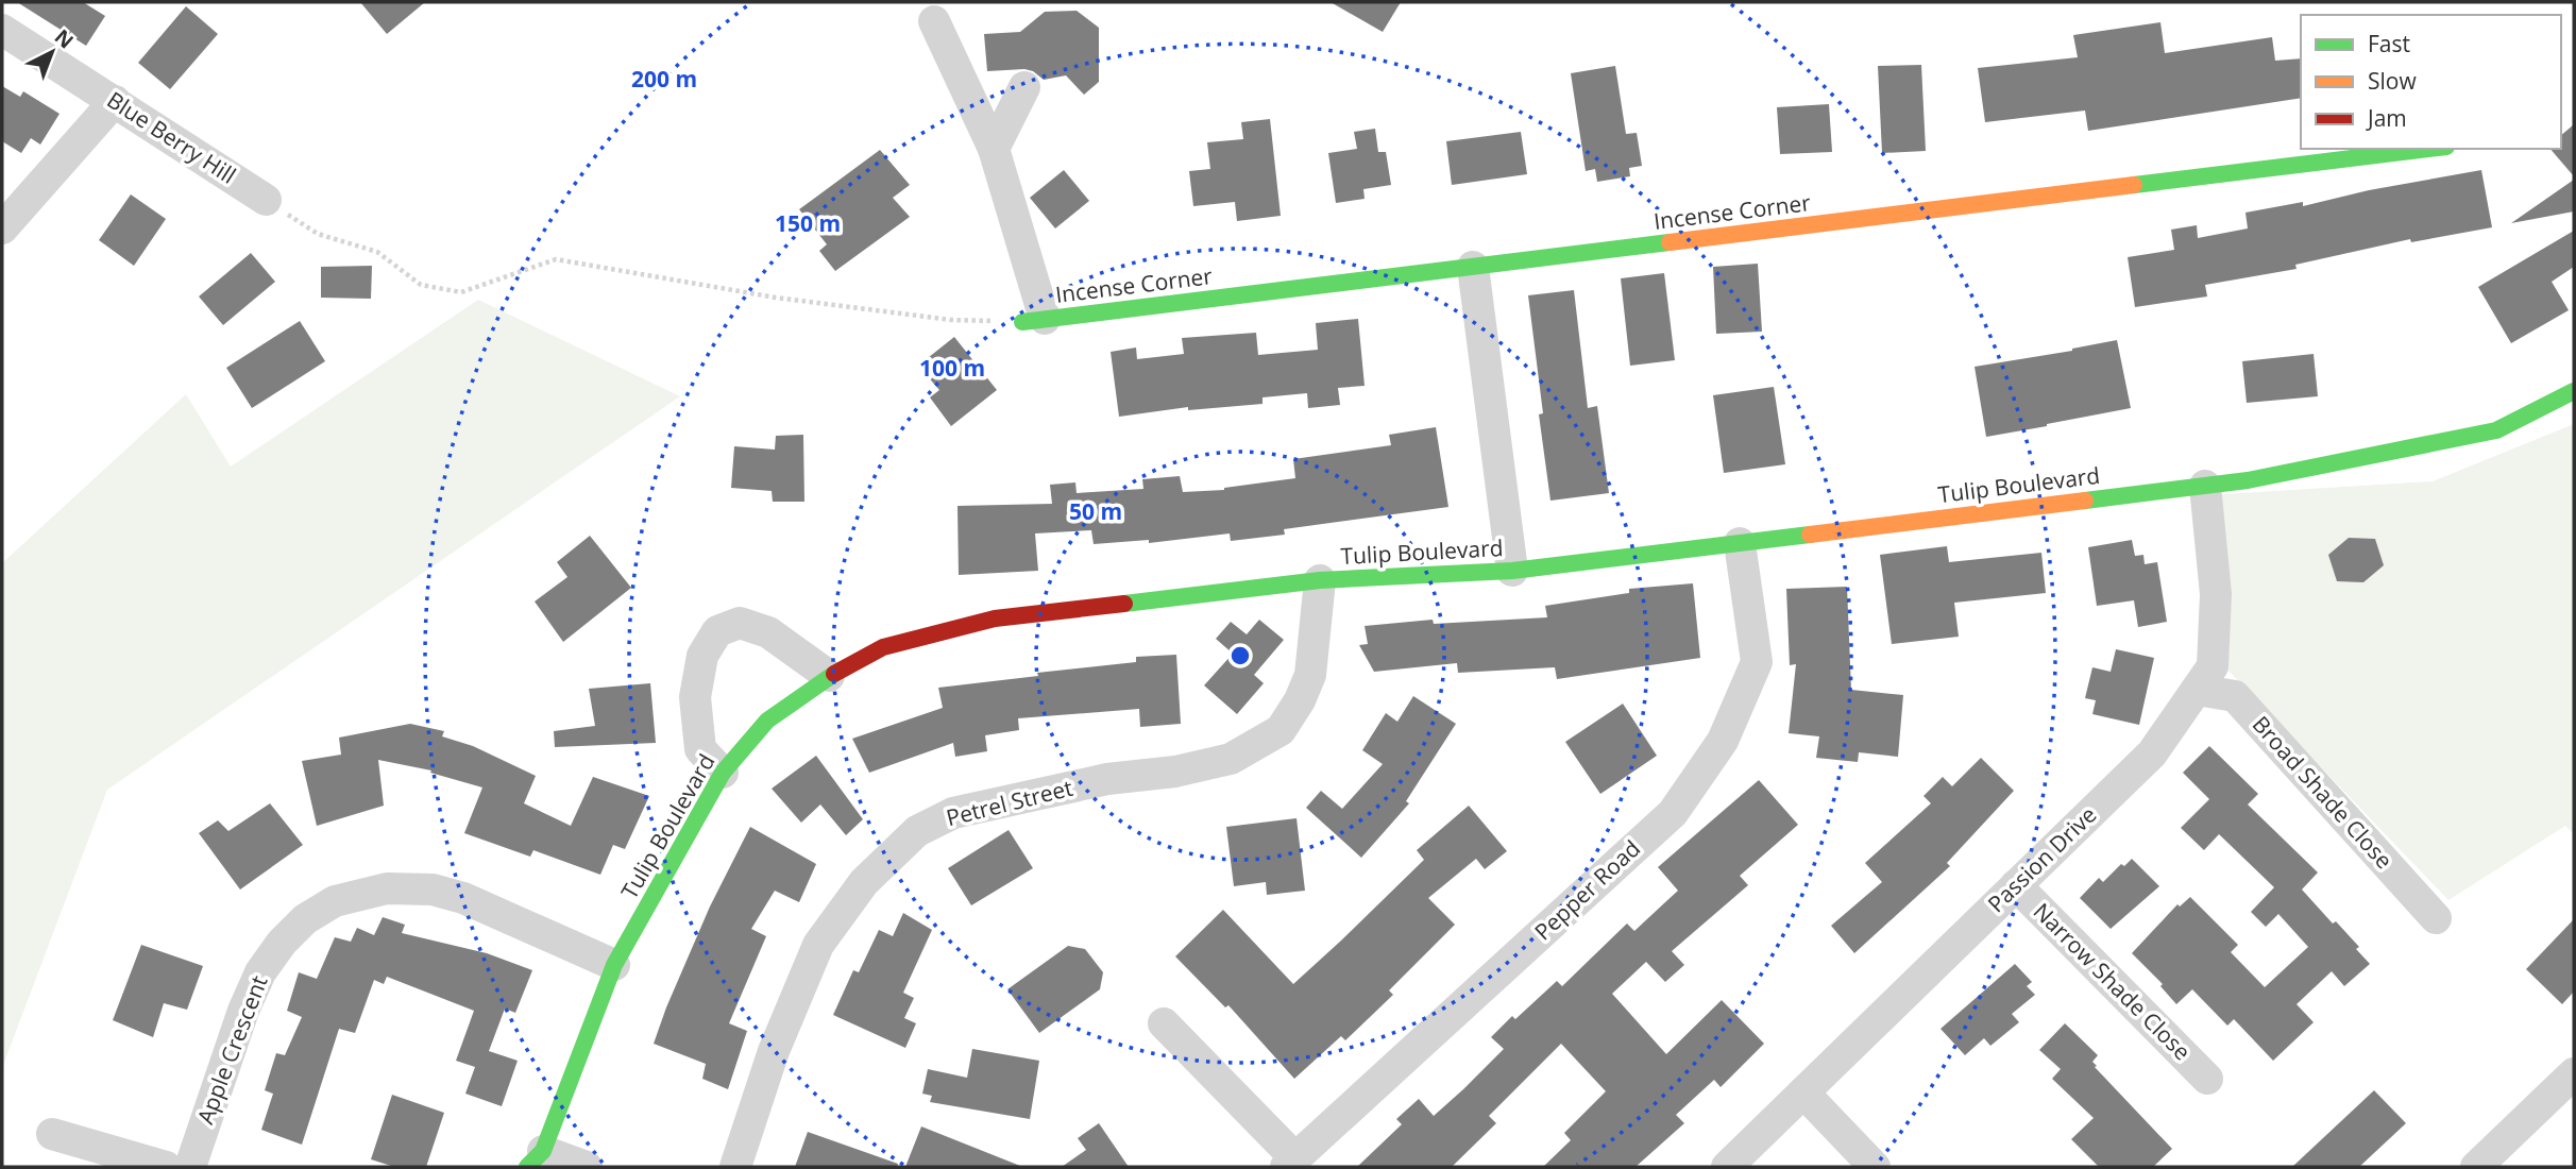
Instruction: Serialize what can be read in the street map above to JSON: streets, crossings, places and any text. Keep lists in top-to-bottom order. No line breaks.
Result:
{"streets":{"street":["Blue Berry Hill","Incense Corner","Tulip Boulevard","Broad Shade Close","Petrel Street","Passion Drive","Pepper Road","Narrow Shade Close","Apple Crescent"]},"crossings":[["Tulip Boulevard","Petrel Street"],["Tulip Boulevard","Passion Drive"],["Tulip Boulevard","Pepper Road"],["Tulip Boulevard","Apple Crescent"],["Broad Shade Close","Passion Drive"],["Passion Drive","Narrow Shade Close"]],"legend":["Fast","Slow","Jam"],"north":"top right","rings":["200 m","150 m","100 m","50 m"]}
